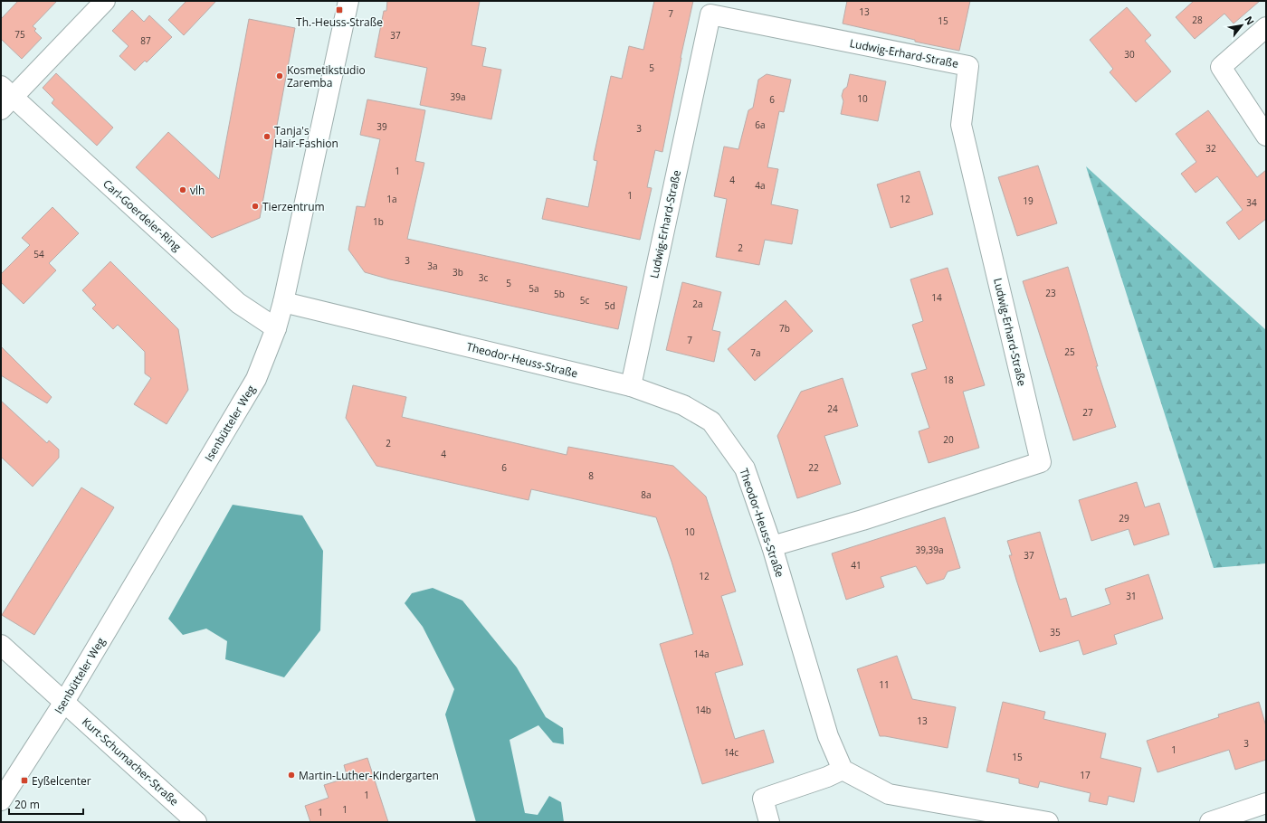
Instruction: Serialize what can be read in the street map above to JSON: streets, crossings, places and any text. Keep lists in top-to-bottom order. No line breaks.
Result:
{"streets":{"street":["Ludwig-Erhard-Straße","Carl-Goerdeler-Ring","Theodor-Heuss-Straße","Isenbütteler Weg","Kurt-Schumacher-Straße"]},"crossings":[["Ludwig-Erhard-Straße","Theodor-Heuss-Straße"],["Carl-Goerdeler-Ring","Isenbütteler Weg"],["Theodor-Heuss-Straße","Isenbütteler Weg"],["Isenbütteler Weg","Kurt-Schumacher-Straße"]],"places":{"transit":["Th.-Heuss-Straße","Eyßelcenter"],"other":["Kosmetikstudio Zaremba","Tanja's Hair-Fashion","vlh","Tierzentrum","Martin-Luther-Kindergarten"]},"house_numbers":["13","7","28","15","75","37","87","30","5","39a","10","6","6a","39","3","32","1","4","4a","1","1a","12","19","34","1b","2","54","3","3a","3b","3c","5","5a","23","5b","14","5c","2a","5d","7b","7","25","7a","18","24","27","20","2","4","6","22","8","8a","29","10","39,39a","37","41","12","31","35","14a","11","14b","13","3","1","14c","15","17","1","1","1"],"scale_bar":"20 m","north":"top right"}
